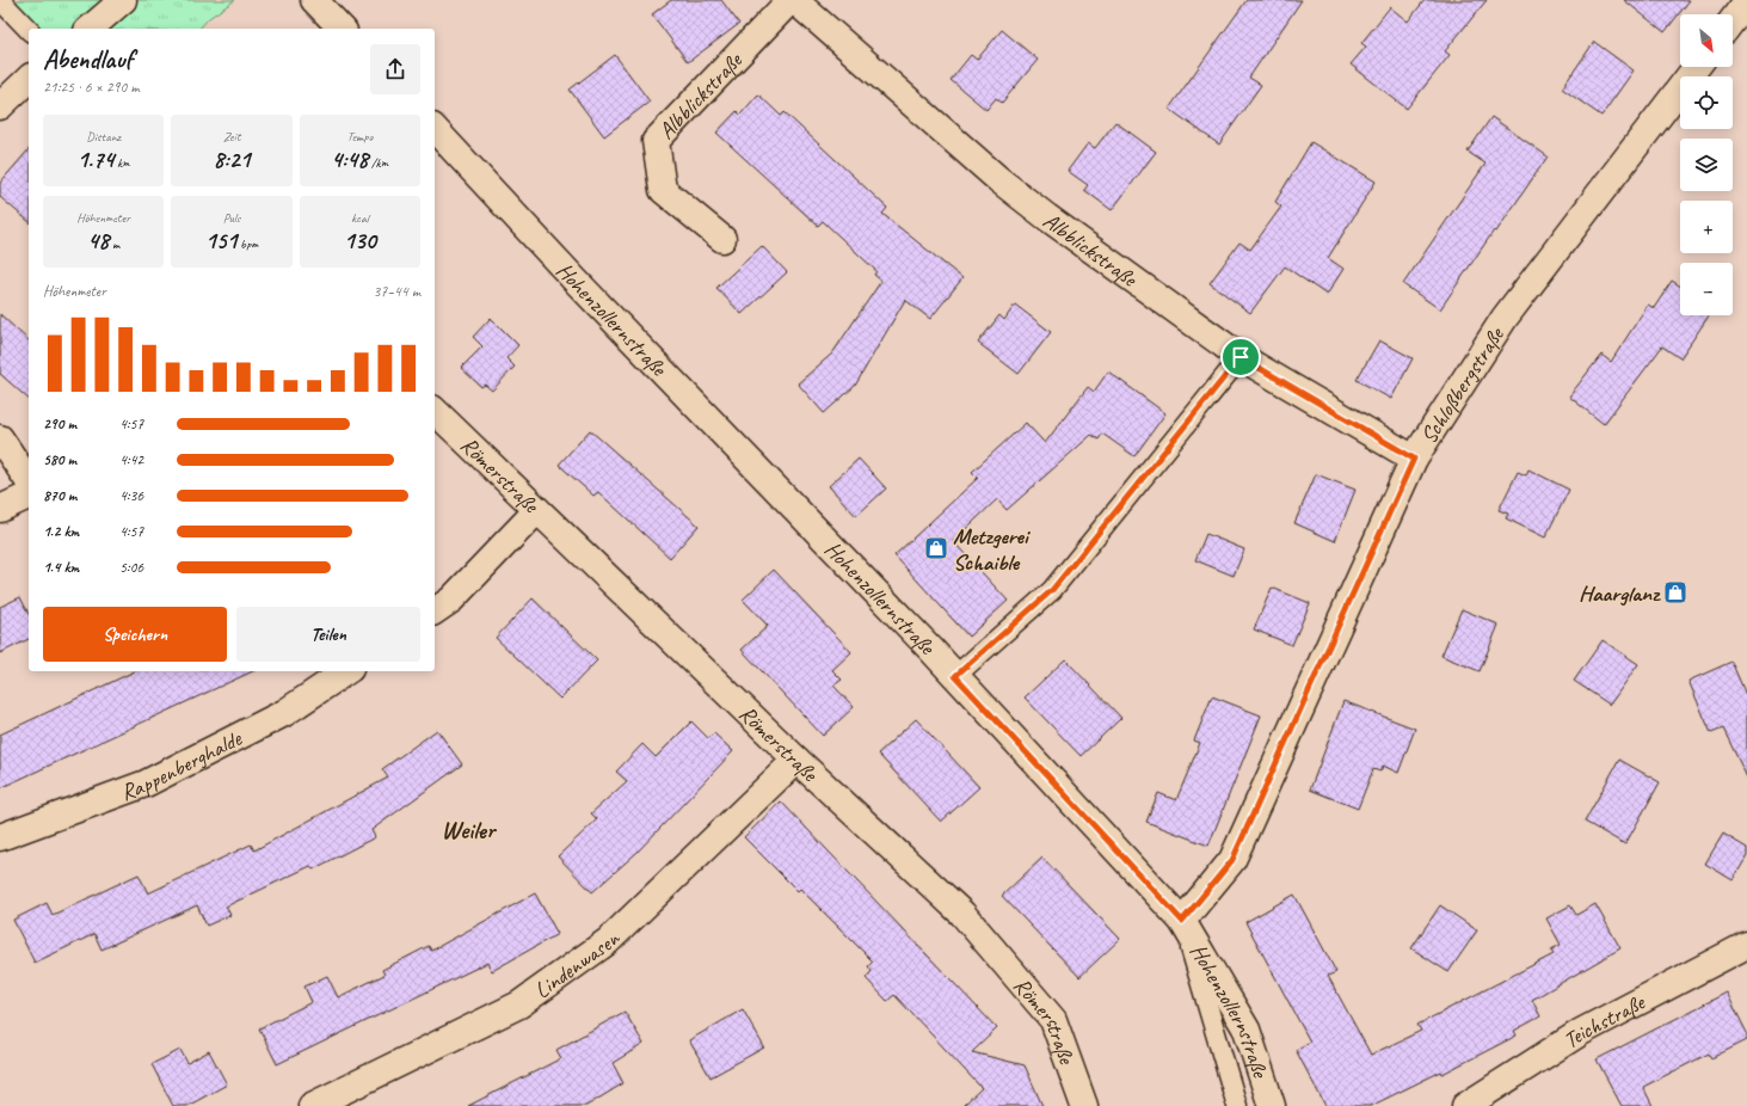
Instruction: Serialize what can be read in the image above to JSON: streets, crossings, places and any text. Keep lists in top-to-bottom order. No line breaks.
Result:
{"streets":{"street":["Albblickstraße","Hohenzollernstraße","Schloßbergstraße","Römerstraße","Rappenberghalde","Lindenwasen","Teichstraße"]},"crossings":[["Albblickstraße","Schloßbergstraße"],["Hohenzollernstraße","Schloßbergstraße"],["Römerstraße","Lindenwasen"]],"districts":["Weiler"],"places":{"shop":["Metzgerei Schaible","Haarglanz"]},"north":"bottom right","page":{"map_buttons":["+","−"],"heading":["Abendlauf","21:25 · 6 × 290 m"],"stats":[["Distanz","1.74 km"],["Zeit","8:21"],["Tempo","4:48 /km"],["Höhenmeter","48 m"],["Puls","151 bpm"],["kcal","130"]],"chart":["Höhenmeter","37–44 m"],"list":[{"name":"290 m","note":"4:57"},{"name":"580 m","note":"4:42"},{"name":"870 m","note":"4:36"},{"name":"1.2 km","note":"4:57"},{"name":"1.4 km","note":"5:06"}],"buttons":["Speichern","Teilen"]}}
